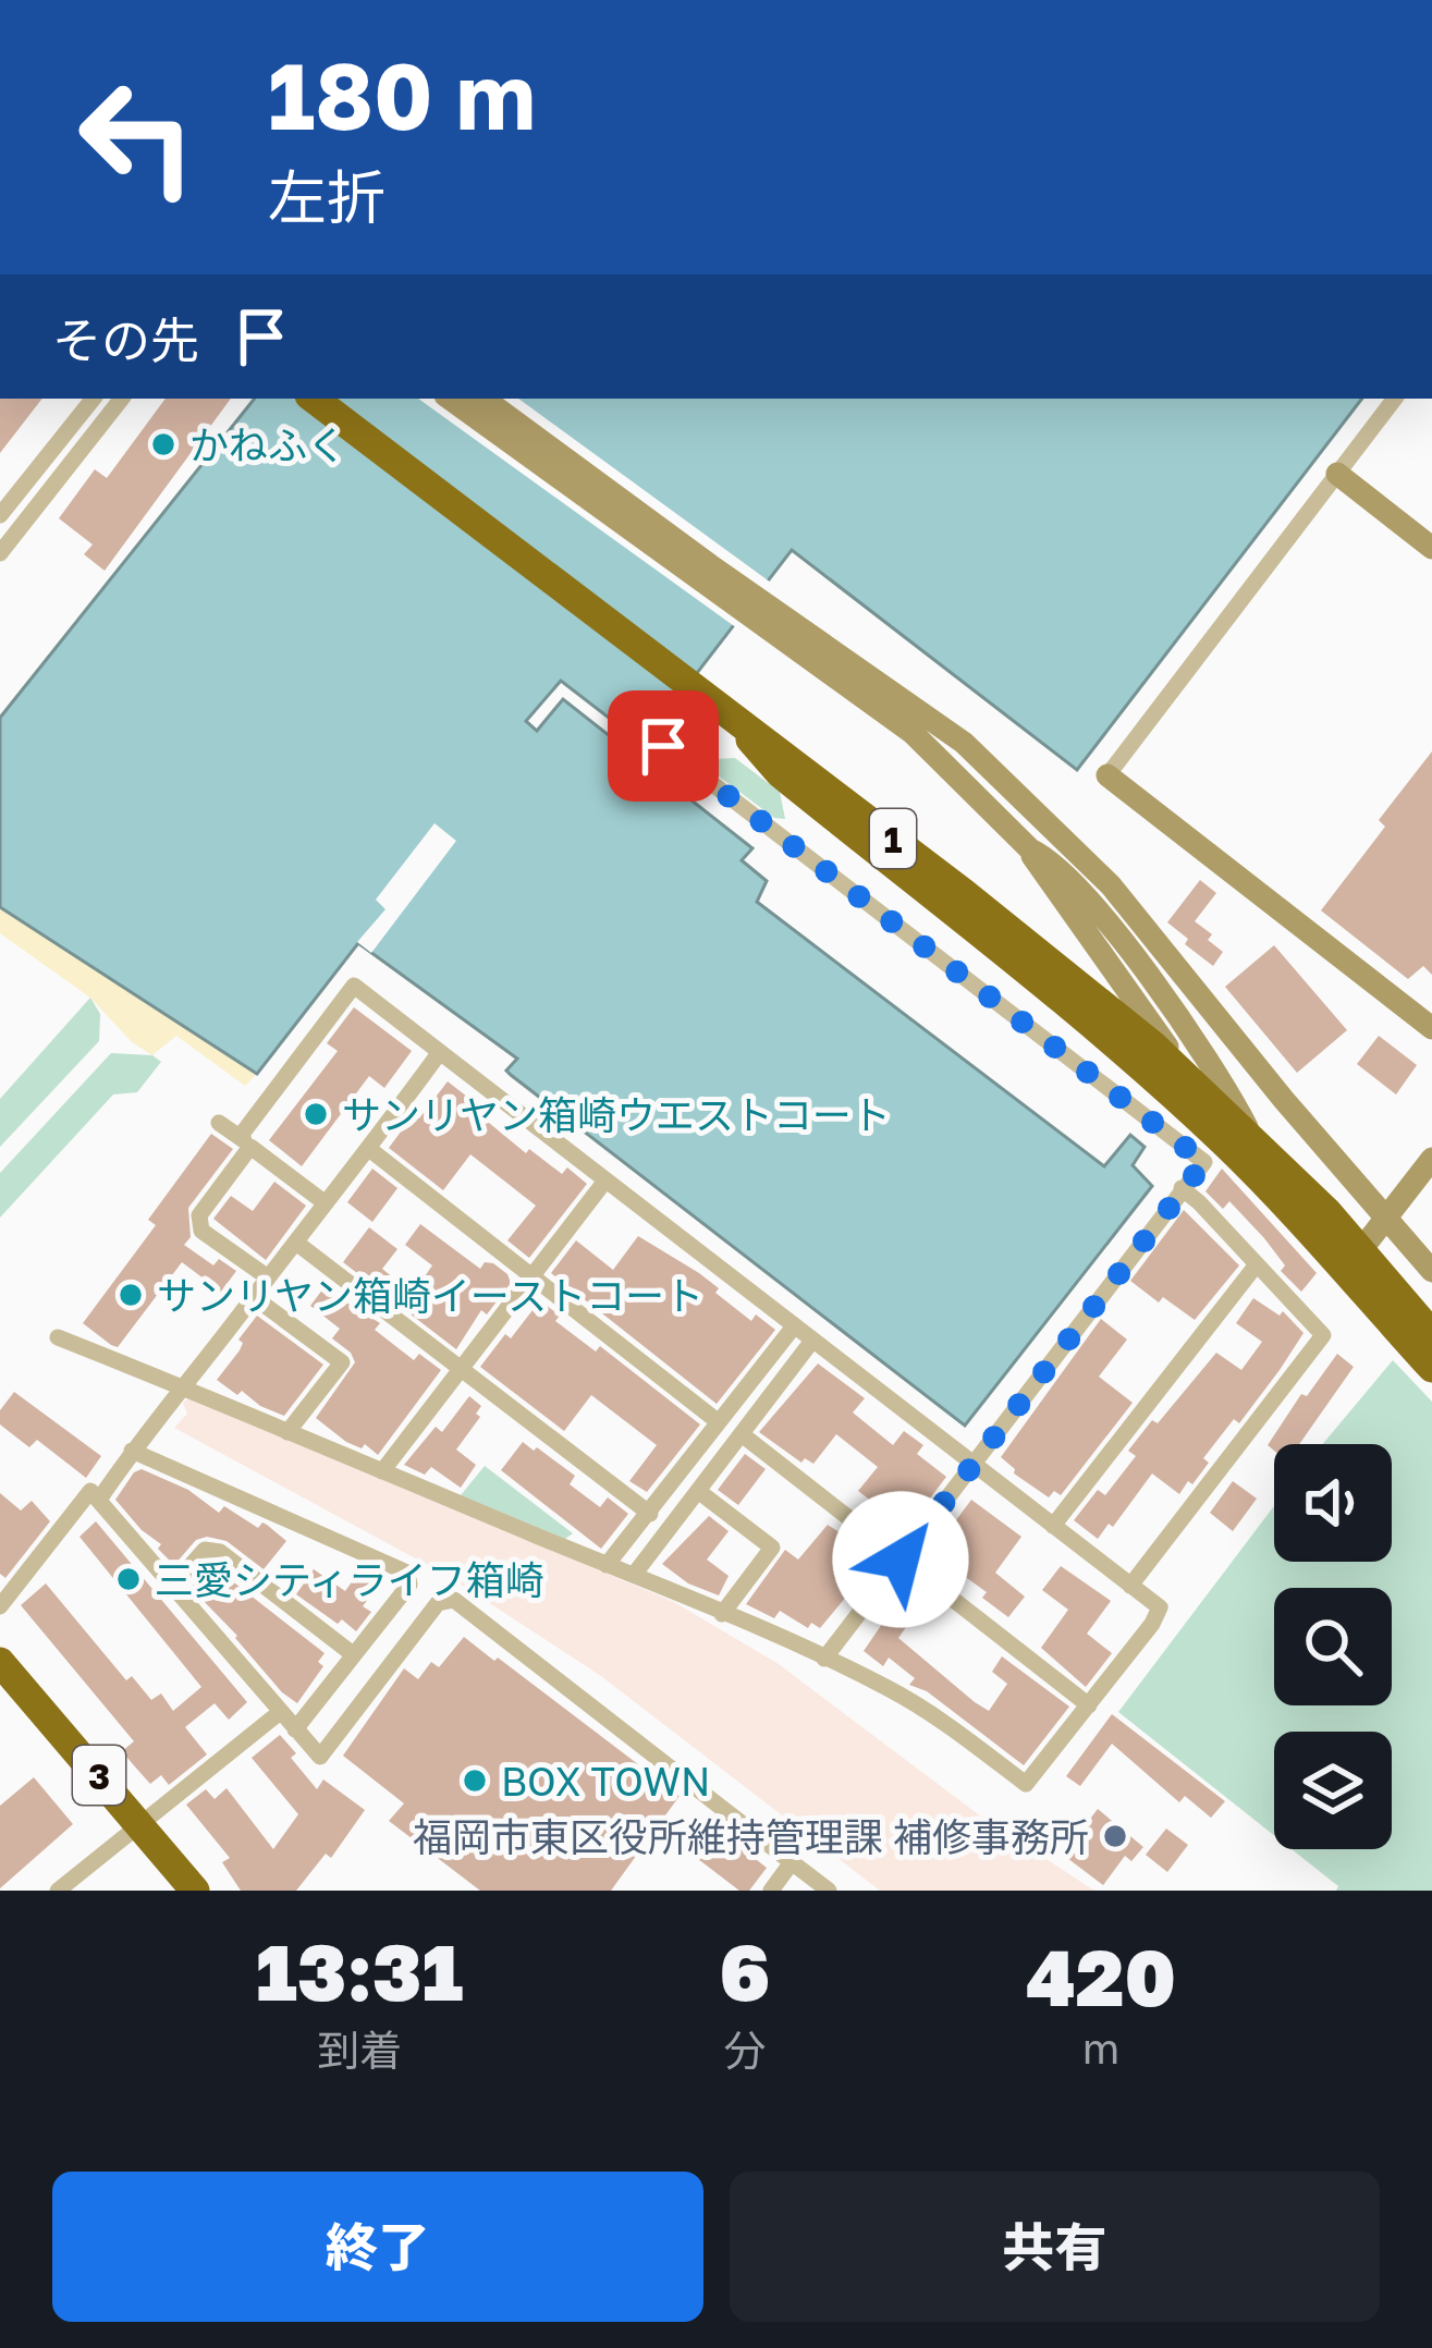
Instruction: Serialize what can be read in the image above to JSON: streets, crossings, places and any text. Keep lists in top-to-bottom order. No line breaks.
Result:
{"streets":{"highway":["1","3"]},"places":["かねふく","サンリヤン箱崎ウエストコート","サンリヤン箱崎イーストコート","三愛シティライフ箱崎","BOX TOWN","福岡市東区役所維持管理課 補修事務所"],"page":{"turn":["180 m","左折"],"then":"その先","eta":["13:31","到着","6","分","420","m"],"buttons":["終了","共有"]}}
